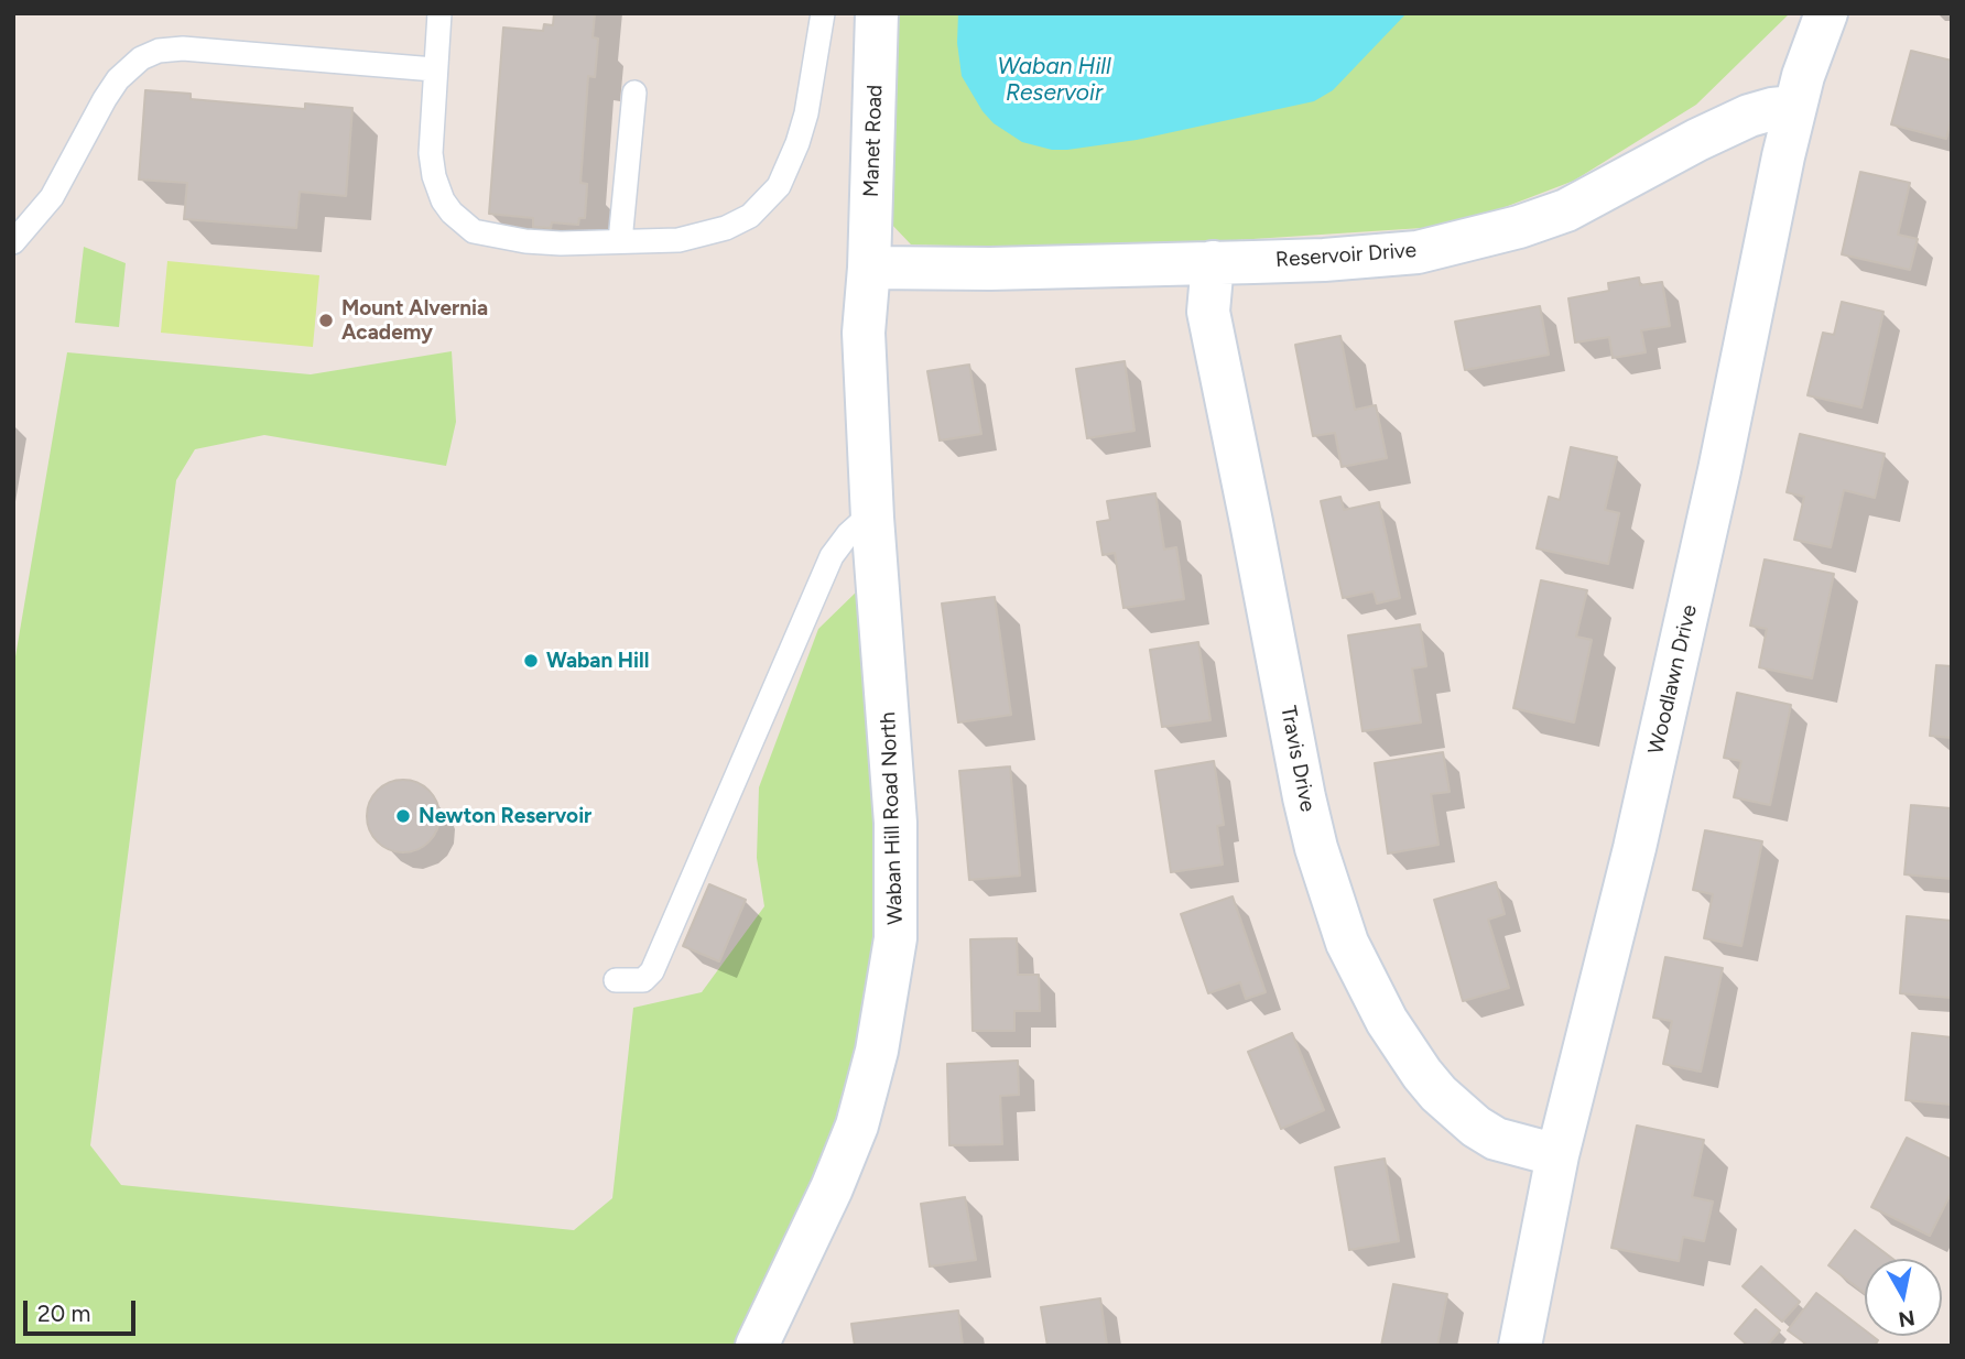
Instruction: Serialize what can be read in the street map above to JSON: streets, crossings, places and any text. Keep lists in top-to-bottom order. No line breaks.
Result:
{"streets":{"street":["Manet Road","Reservoir Drive","Woodlawn Drive","Travis Drive","Waban Hill Road North"]},"crossings":[["Manet Road","Reservoir Drive"],["Manet Road","Waban Hill Road North"],["Reservoir Drive","Woodlawn Drive"],["Reservoir Drive","Travis Drive"],["Reservoir Drive","Waban Hill Road North"],["Woodlawn Drive","Travis Drive"]],"water":["Waban Hill Reservoir"],"places":["Mount Alvernia Academy","Waban Hill","Newton Reservoir"],"scale_bar":"20 m","north":"bottom"}
